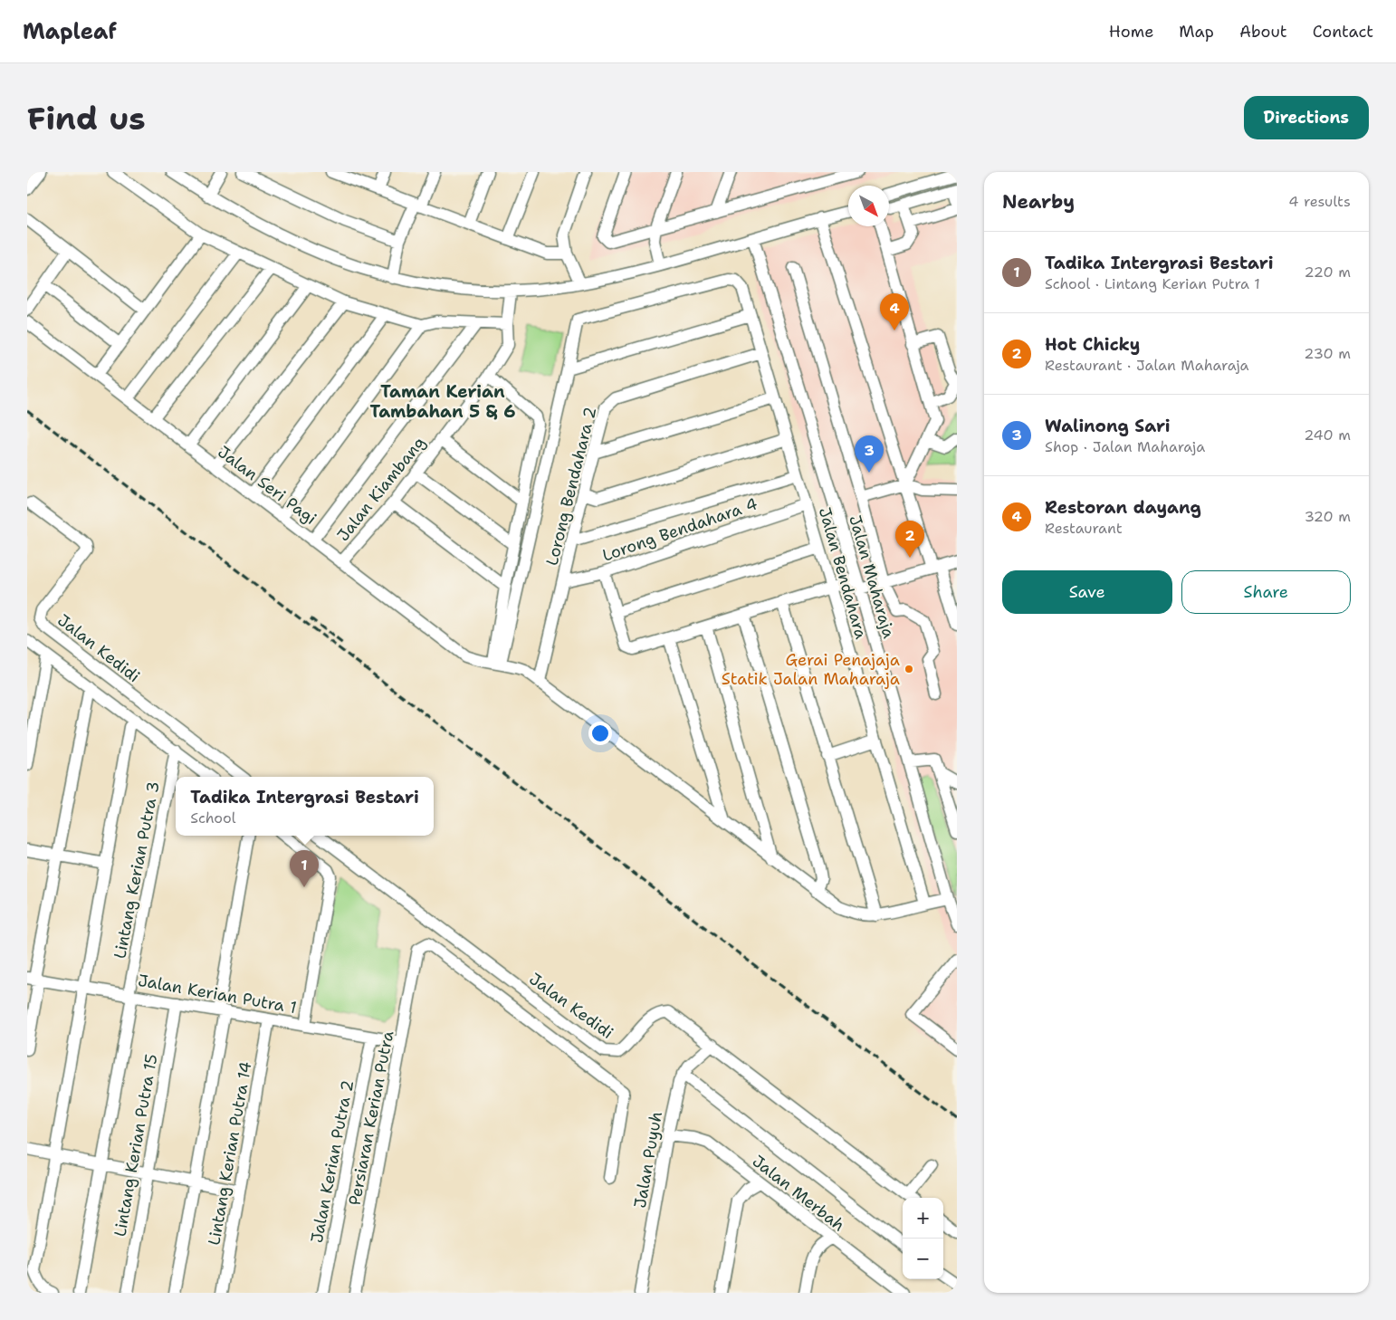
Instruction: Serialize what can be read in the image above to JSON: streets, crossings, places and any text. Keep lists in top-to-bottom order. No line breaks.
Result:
{"streets":{"street":["Jalan Seri Pagi","Lorong Bendahara 2","Jalan Kiambang","Lorong Bendahara 4","Jalan Bendahara","Jalan Maharaja","Jalan Kedidi","Lintang Kerian Putra 3","Jalan Kerian Putra 1","Persiaran Kerian Putra","Lintang Kerian Putra 15","Lintang Kerian Putra 14","Jalan Puyuh","Jalan Kerian Putra 2","Jalan Merbah"]},"crossings":[["Jalan Seri Pagi","Lorong Bendahara 2"],["Jalan Seri Pagi","Jalan Kiambang"],["Lorong Bendahara 2","Lorong Bendahara 4"],["Lorong Bendahara 2","Jalan Bendahara"],["Lorong Bendahara 4","Jalan Bendahara"],["Jalan Kedidi","Jalan Puyuh"],["Lintang Kerian Putra 3","Jalan Kerian Putra 1"],["Jalan Kerian Putra 1","Persiaran Kerian Putra"],["Jalan Kerian Putra 1","Lintang Kerian Putra 15"],["Jalan Kerian Putra 1","Lintang Kerian Putra 14"],["Jalan Kerian Putra 1","Jalan Kerian Putra 2"],["Jalan Puyuh","Jalan Merbah"]],"districts":["Taman Kerian Tambahan 5 & 6"],"places":["Gerai Penajaja Statik Jalan Maharaja"],"north":"bottom right","page":{"header":"Mapleaf","nav":["Home","Map","About","Contact"],"buttons":["Directions",["Save","Share"]],"title":"Find us","heading":["Nearby","4 results"],"list":[{"mark":"1","name":"Tadika Intergrasi Bestari","note":"School · Lintang Kerian Putra 1","value":"220 m"},{"mark":"2","name":"Hot Chicky","note":"Restaurant · Jalan Maharaja","value":"230 m"},{"mark":"3","name":"Walinong Sari","note":"Shop · Jalan Maharaja","value":"240 m"},{"mark":"4","name":"Restoran dayang","note":"Restaurant","value":"320 m"}],"pins":["4","3","2","1"],"popup":["Tadika Intergrasi Bestari","School"],"map_buttons":["+","−"]}}
